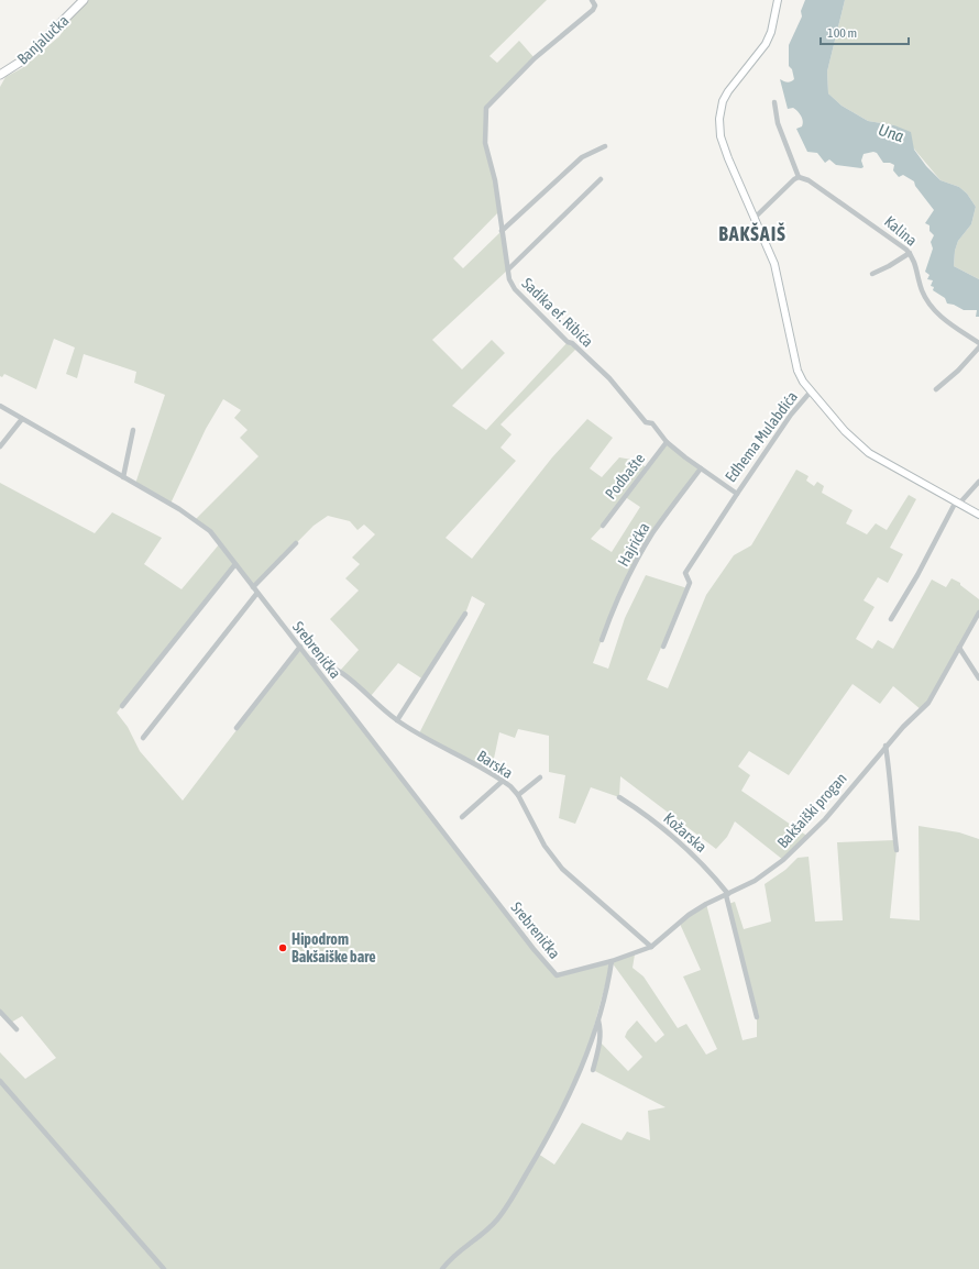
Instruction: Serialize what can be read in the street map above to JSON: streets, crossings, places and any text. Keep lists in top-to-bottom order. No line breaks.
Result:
{"streets":{"main road":["Banjalučka"],"street":["Kalina","Sadika ef. Ribića","Edhema Mulabdića","Podbašte","Hajrićka","Srebrenička","Barska","Bakšaiški progan","Kožarska"]},"crossings":[["Sadika ef. Ribića","Edhema Mulabdića"],["Sadika ef. Ribića","Podbašte"],["Sadika ef. Ribića","Hajrićka"],["Srebrenička","Barska"],["Srebrenička","Bakšaiški progan"],["Barska","Bakšaiški progan"],["Bakšaiški progan","Kožarska"]],"districts":["BAKŠAIŠ"],"water":["Una"],"places":["Hipodrom Bakšaiške bare"],"scale_bar":"100 m"}
